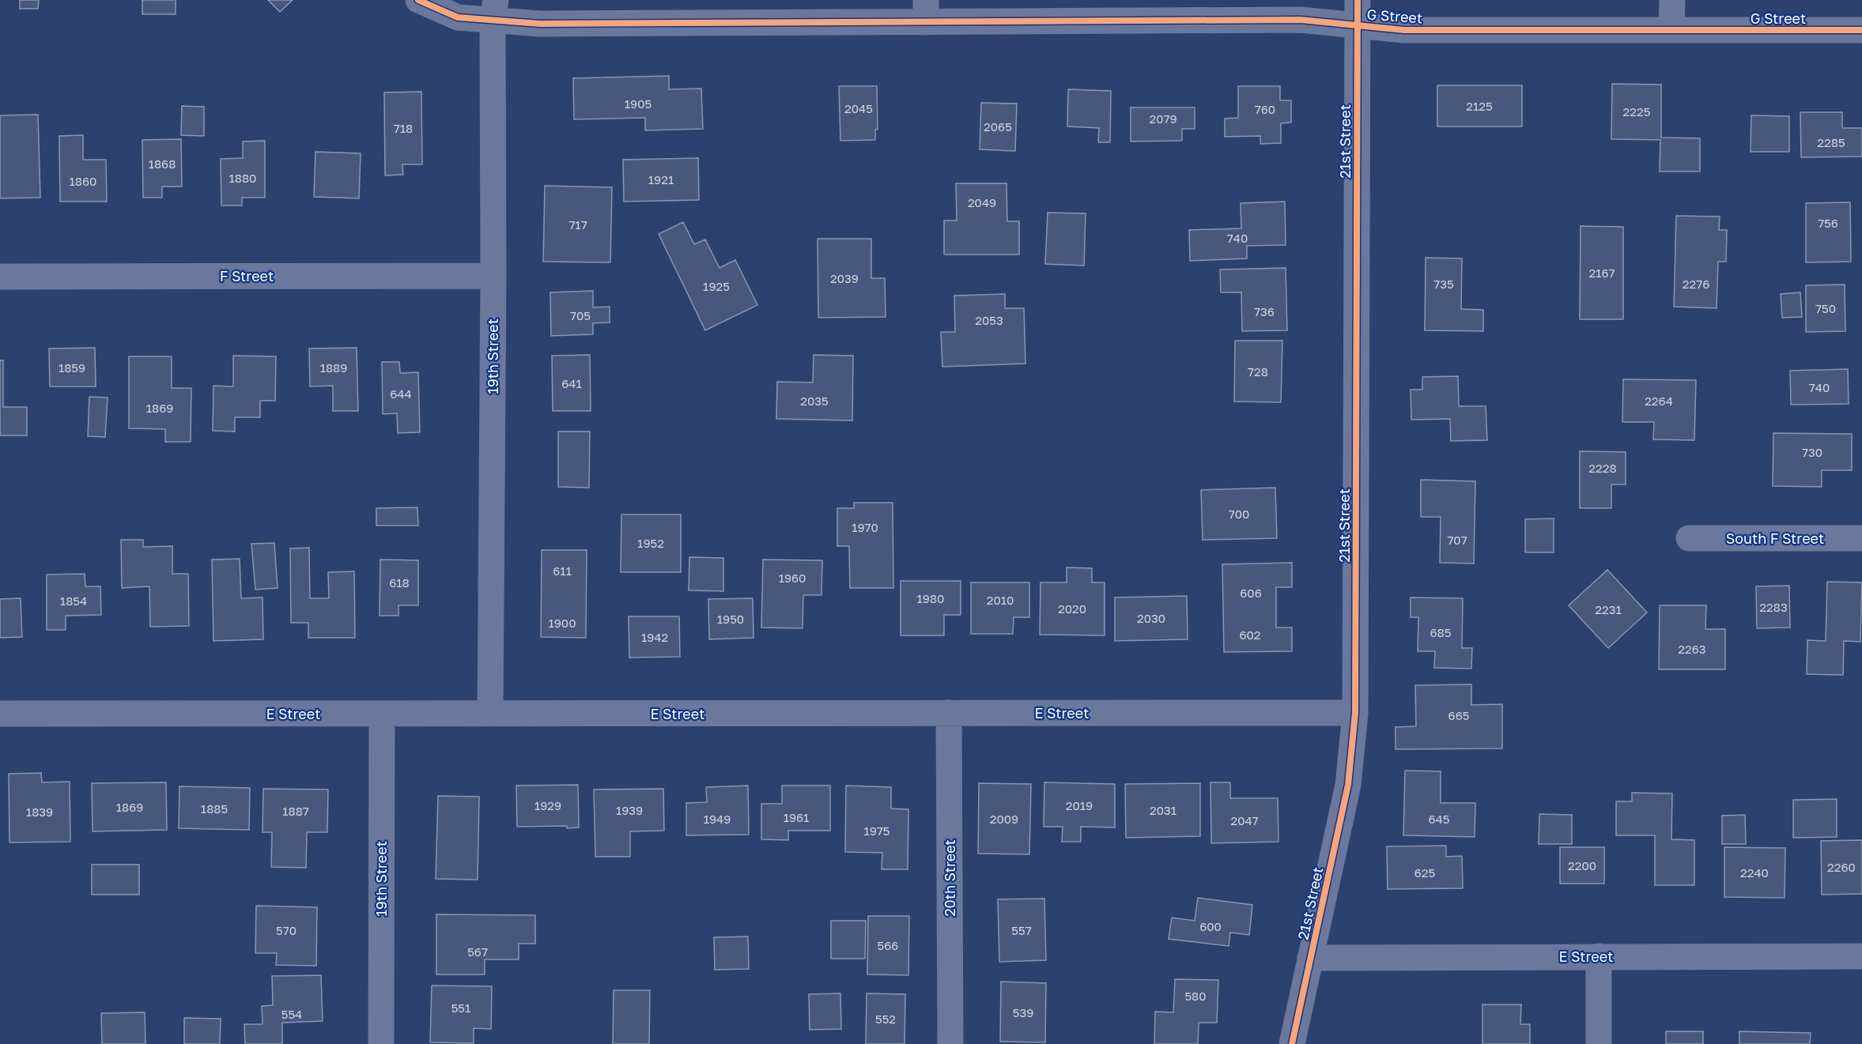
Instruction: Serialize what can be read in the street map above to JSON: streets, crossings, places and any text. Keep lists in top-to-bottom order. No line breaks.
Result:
{"streets":{"street":["G Street","21st Street","F Street","19th Street","South F Street","E Street","20th Street"]},"crossings":[["G Street","21st Street"],["G Street","19th Street"],["21st Street","E Street"],["F Street","19th Street"],["19th Street","E Street"],["E Street","20th Street"]],"house_numbers":["1905","2125","2045","760","2225","2079","2065","718","2285","1868","1880","1921","1860","2049","756","717","740","2167","2039","735","2276","1925","750","736","705","2053","1859","1889","728","641","740","644","2035","2264","1869","730","2228","700","1970","707","1952","611","1960","618","606","1980","2010","1854","2283","2020","2231","2030","1950","1900","685","602","1942","2263","665","1929","2019","1869","1885","1939","2031","1887","1839","1961","1949","2009","645","2047","1975","2200","2260","625","2240","600","570","557","566","567","580","551","539","554","552"]}
